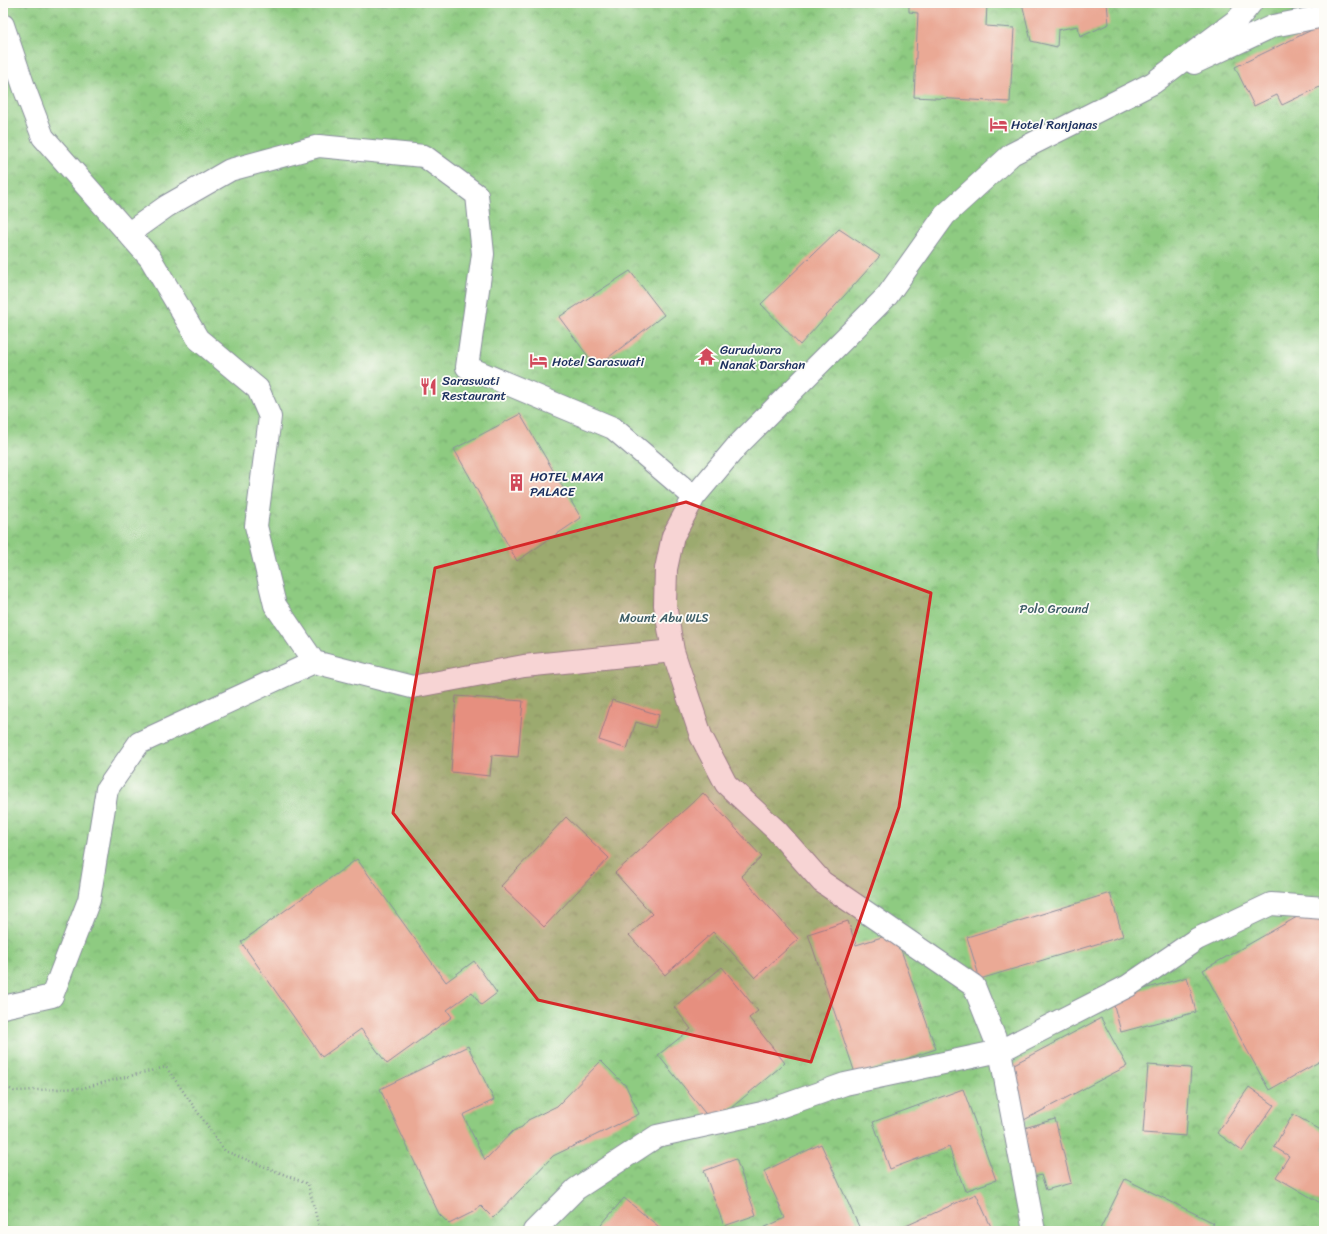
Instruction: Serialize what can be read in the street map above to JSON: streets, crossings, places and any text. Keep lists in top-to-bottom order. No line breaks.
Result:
{"parks":["Polo Ground","Mount Abu WLS"],"places":{"hotel":["Hotel Ranjanas","Hotel Saraswati"],"temple":["Gurudwara Nanak Darshan"],"restaurant":["Saraswati Restaurant"],"building":["HOTEL MAYA PALACE"]}}
